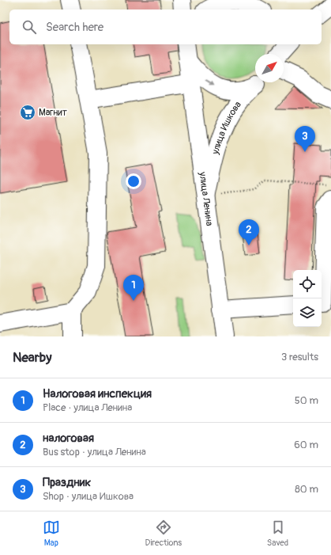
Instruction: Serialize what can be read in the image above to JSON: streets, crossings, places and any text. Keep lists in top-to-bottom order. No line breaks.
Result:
{"streets":{"main road":["улица Ишкова","улица Ленина"]},"crossings":[["улица Ишкова","улица Ленина"]],"places":{"supermarket":["Магнит"]},"north":"top right","page":{"search":"Search here","pins":["3","2","1"],"heading":["Nearby","3 results"],"list":[{"mark":"1","name":"Налоговая инспекция","note":"Place · улица Ленина","value":"50 m"},{"mark":"2","name":"налоговая","note":"Bus stop · улица Ленина","value":"60 m"},{"mark":"3","name":"Праздник","note":"Shop · улица Ишкова","value":"80 m"}],"nav":["Map","Directions","Saved"]}}
